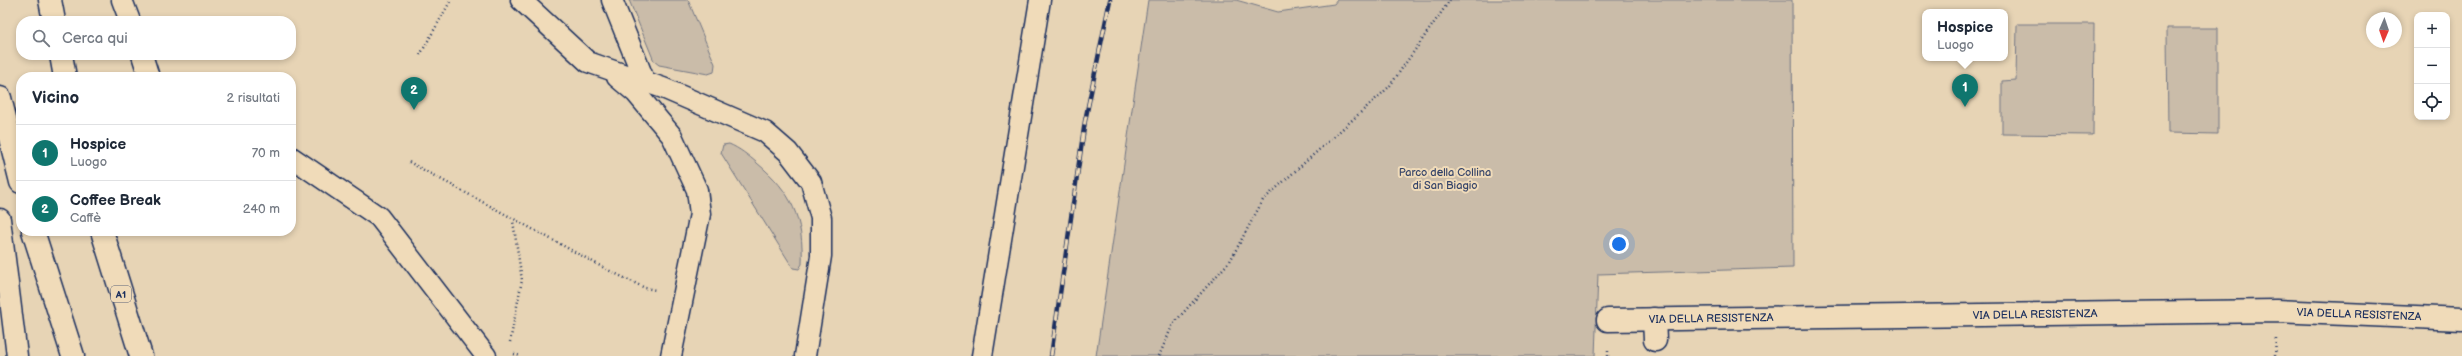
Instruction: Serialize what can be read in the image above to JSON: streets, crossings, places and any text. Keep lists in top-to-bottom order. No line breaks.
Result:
{"streets":{"main road":["A1","VIA DELLA RESISTENZA"]},"parks":["Parco della Collina di San Biagio"],"north":"bottom","page":{"popup":["Hospice","Luogo"],"map_buttons":["+","−"],"search":"Cerca qui","heading":["Vicino","2 risultati"],"pins":["1","2"],"list":[{"mark":"1","name":"Hospice","note":"Luogo","value":"70 m"},{"mark":"2","name":"Coffee Break","note":"Caffè","value":"240 m"}]}}
